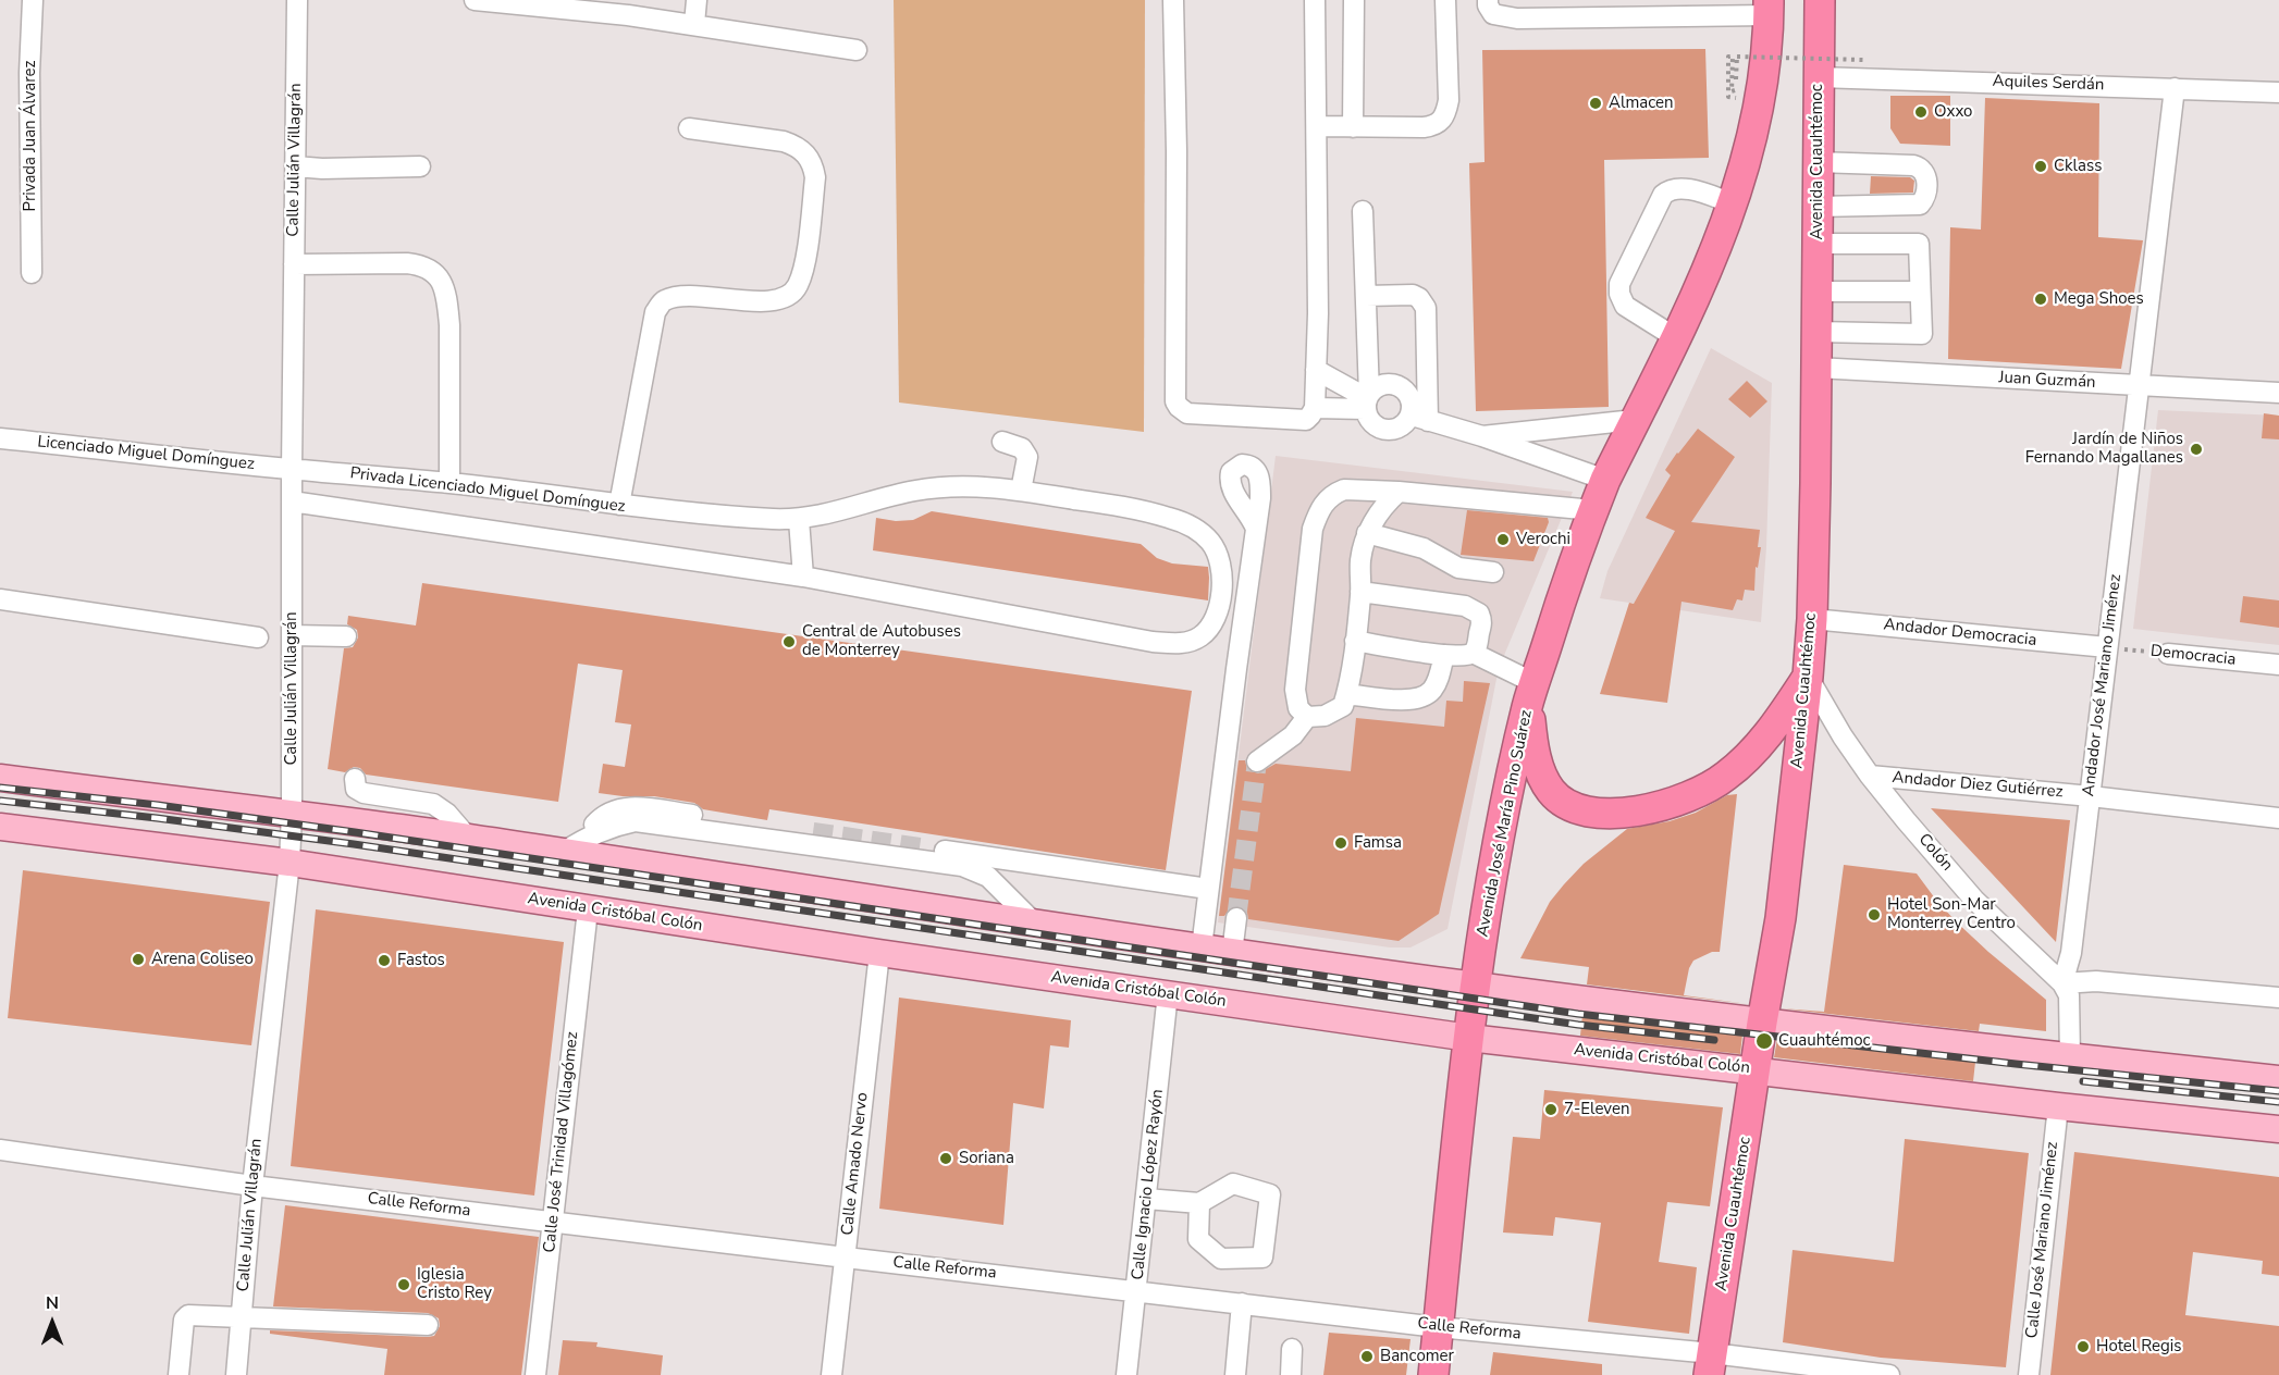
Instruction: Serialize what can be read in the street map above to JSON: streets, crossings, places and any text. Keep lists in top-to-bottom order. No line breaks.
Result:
{"streets":{"highway":["Avenida Cuauhtémoc","Avenida José María Pino Suárez"],"main road":["Avenida Cristóbal Colón"],"street":["Aquiles Serdán","Privada Juan Álvarez","Calle Julián Villagrán","Juan Guzmán","Licenciado Miguel Domínguez","Privada Licenciado Miguel Domínguez","Andador Democracia","Democracia","Andador José Mariano Jiménez","Andador Diez Gutiérrez","Colón","Calle José Trinidad Villagómez","Calle Amado Nervo","Calle Ignacio López Rayón","Calle Reforma","Calle José Mariano Jiménez"]},"crossings":[["Aquiles Serdán","Avenida Cuauhtémoc"],["Calle Julián Villagrán","Licenciado Miguel Domínguez"],["Calle Julián Villagrán","Privada Licenciado Miguel Domínguez"],["Calle Julián Villagrán","Avenida Cristóbal Colón"],["Calle Julián Villagrán","Calle Reforma"],["Avenida Cuauhtémoc","Juan Guzmán"],["Avenida Cuauhtémoc","Andador Democracia"],["Avenida Cuauhtémoc","Colón"],["Avenida Cuauhtémoc","Avenida Cristóbal Colón"],["Avenida Cuauhtémoc","Calle Reforma"],["Juan Guzmán","Andador José Mariano Jiménez"],["Licenciado Miguel Domínguez","Privada Licenciado Miguel Domínguez"],["Andador Democracia","Democracia"],["Andador Democracia","Andador José Mariano Jiménez"],["Democracia","Andador José Mariano Jiménez"],["Andador José Mariano Jiménez","Andador Diez Gutiérrez"],["Andador José Mariano Jiménez","Colón"],["Andador Diez Gutiérrez","Colón"],["Avenida José María Pino Suárez","Avenida Cristóbal Colón"],["Avenida José María Pino Suárez","Calle Reforma"],["Avenida Cristóbal Colón","Calle José Trinidad Villagómez"],["Avenida Cristóbal Colón","Calle Amado Nervo"],["Avenida Cristóbal Colón","Calle Ignacio López Rayón"],["Avenida Cristóbal Colón","Calle José Mariano Jiménez"],["Calle José Trinidad Villagómez","Calle Reforma"],["Calle Amado Nervo","Calle Reforma"],["Calle Ignacio López Rayón","Calle Reforma"]],"places":["Almacen","Oxxo","Cklass","Mega Shoes","Jardín de Niños Fernando Magallanes","Verochi","Central de Autobuses de Monterrey","Famsa","Hotel Son-Mar Monterrey Centro","Arena Coliseo","Fastos","Cuauhtémoc","7-Eleven","Soriana","Iglesia Cristo Rey","Hotel Regis","Bancomer"],"north":"top"}
